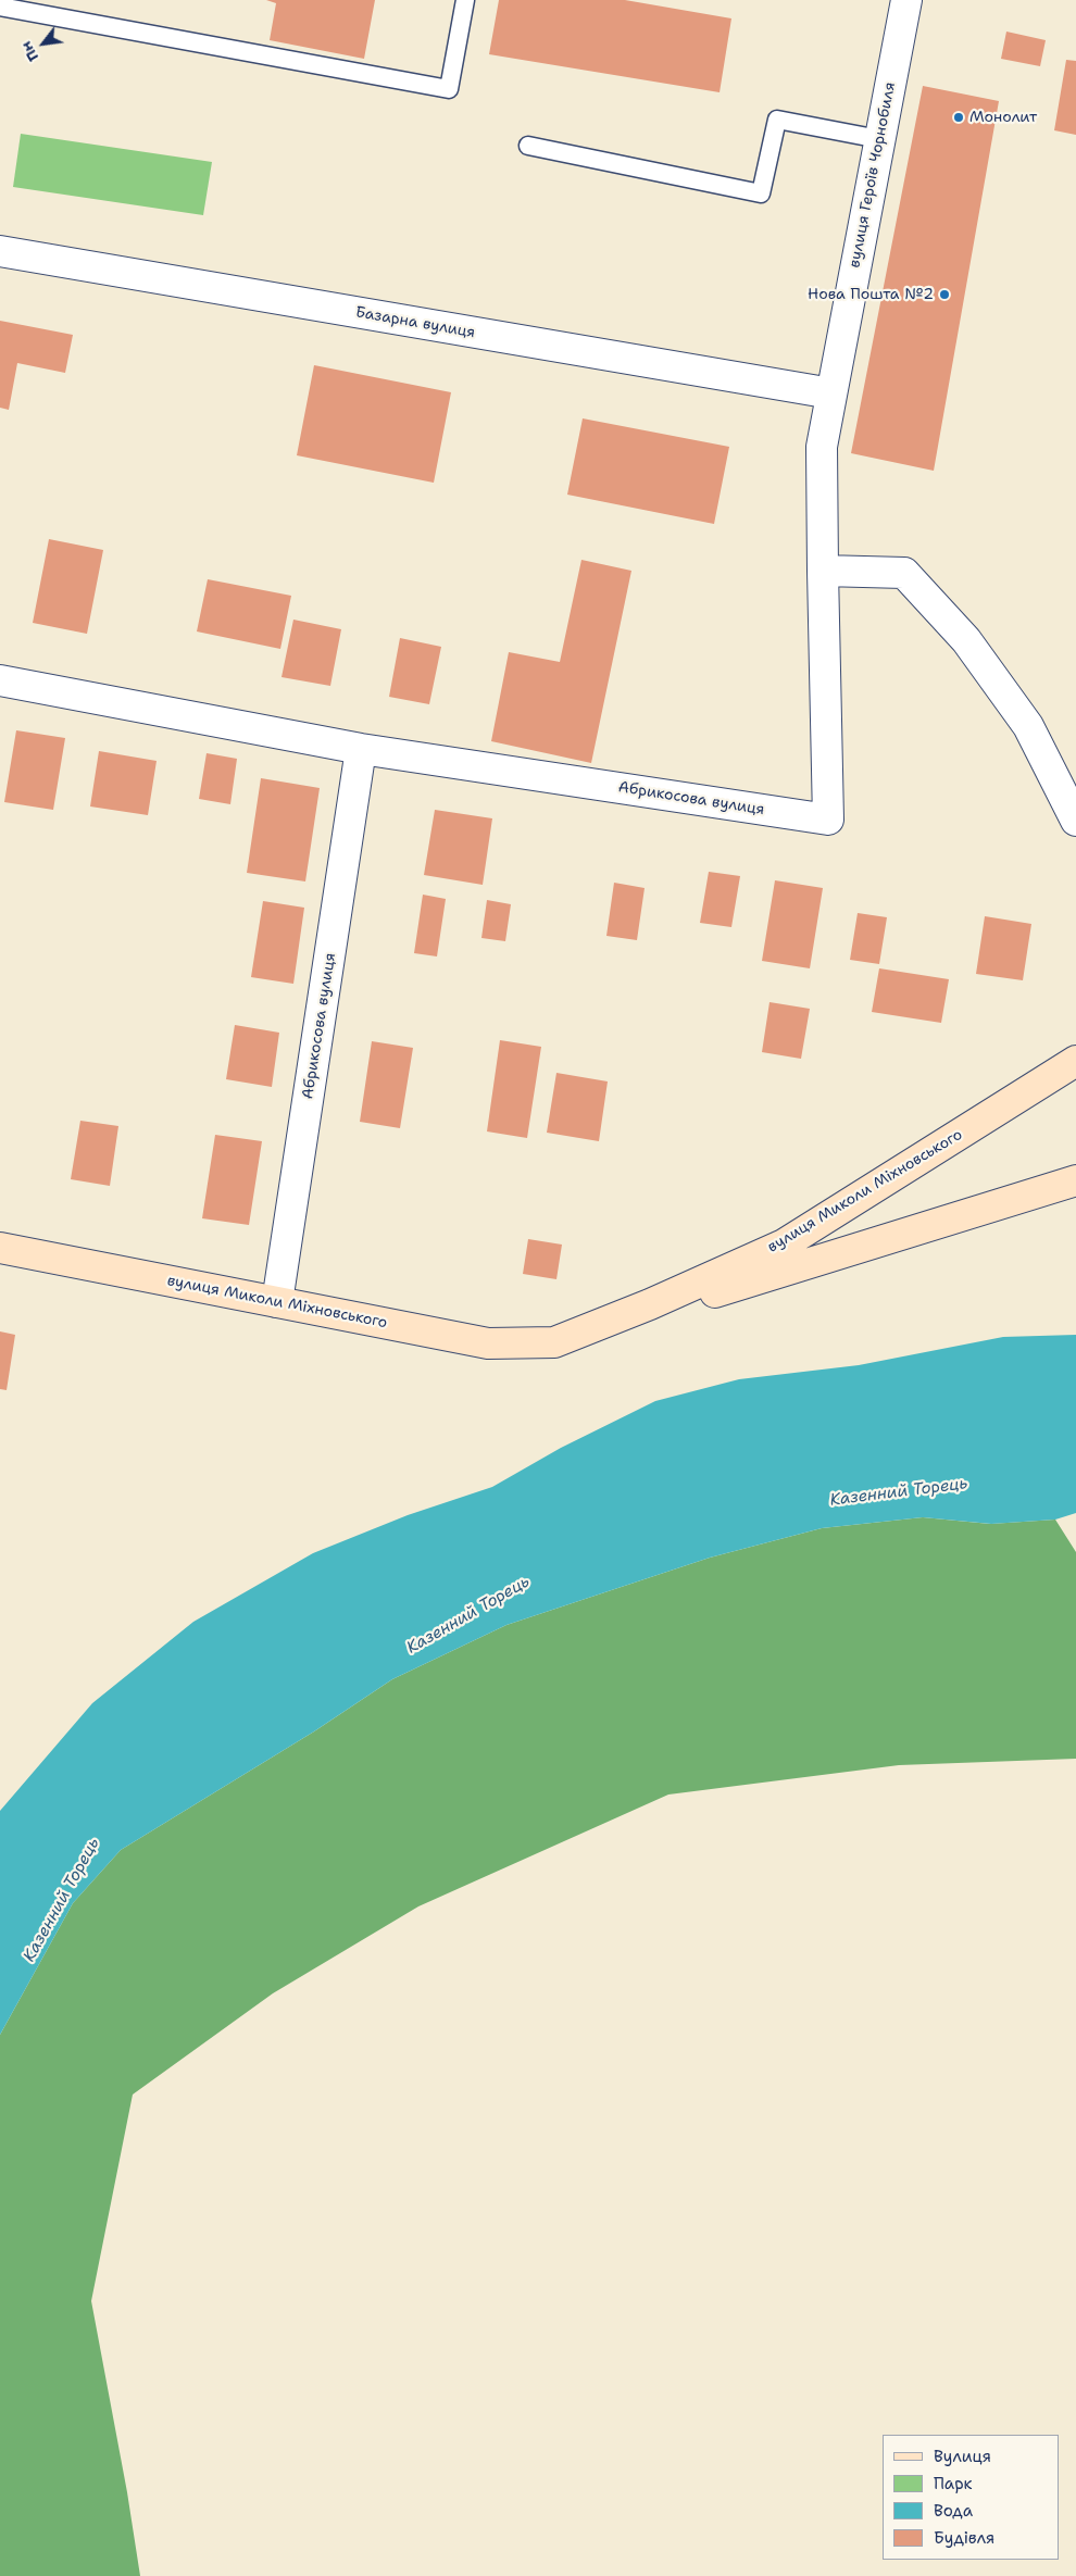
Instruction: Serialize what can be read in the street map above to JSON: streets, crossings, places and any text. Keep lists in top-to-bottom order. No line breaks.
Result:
{"streets":{"street":["вулиця Героїв Чорнобиля","Базарна вулиця","Абрикосова вулиця","вулиця Миколи Міхновського"]},"crossings":[["вулиця Героїв Чорнобиля","Базарна вулиця"],["вулиця Героїв Чорнобиля","Абрикосова вулиця"],["Абрикосова вулиця","вулиця Миколи Міхновського"]],"water":["Казенний Торець"],"places":["Монолит","Нова Пошта №2"],"legend":["Вулиця","Парк","Вода","Будівля"],"north":"bottom left"}
